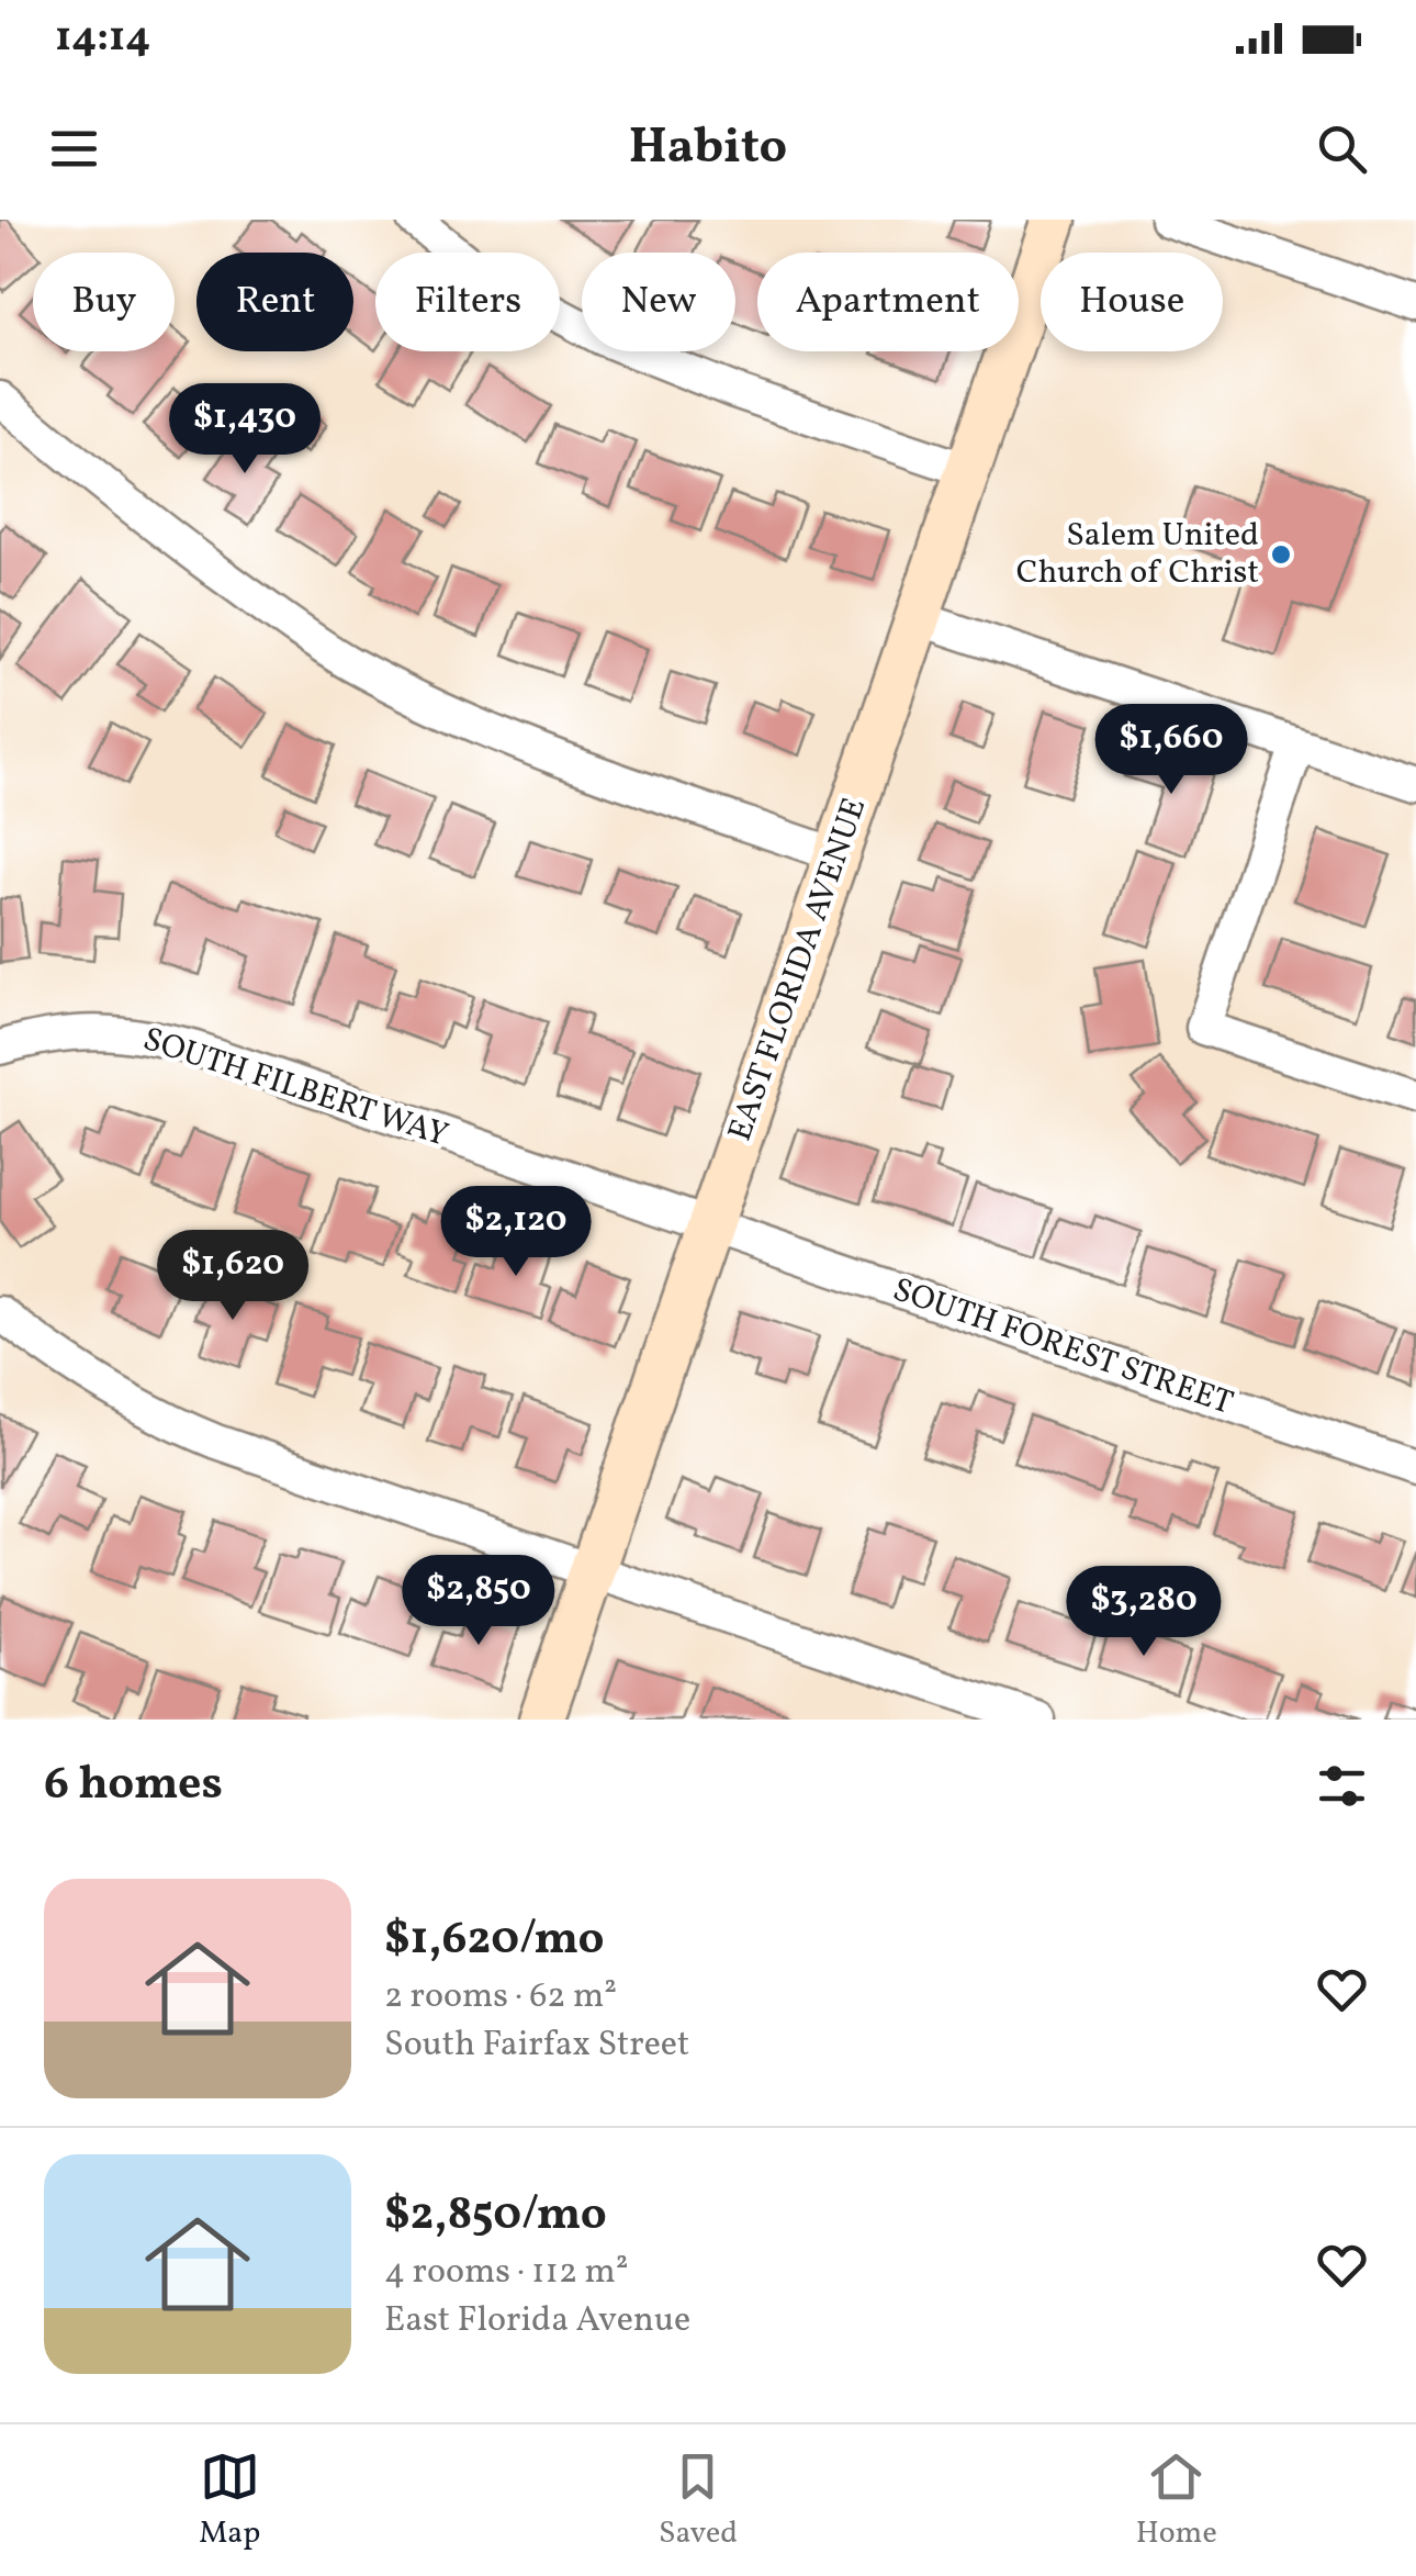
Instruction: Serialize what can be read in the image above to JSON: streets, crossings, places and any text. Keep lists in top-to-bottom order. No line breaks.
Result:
{"streets":{"street":["EAST FLORIDA AVENUE","SOUTH FILBERT WAY","SOUTH FOREST STREET"]},"crossings":[["EAST FLORIDA AVENUE","SOUTH FILBERT WAY"],["EAST FLORIDA AVENUE","SOUTH FOREST STREET"],["SOUTH FILBERT WAY","SOUTH FOREST STREET"]],"places":["Salem United Church of Christ"],"page":{"status":"14:14","header":"Habito","chip":["Buy","Rent","Filters","New","Apartment","House"],"price":["$1,430","$1,660","$2,120","$1,620","$2,850","$3,280"],"heading":"6 homes","list":[{"name":"$1,620/mo","note":"2 rooms · 62 m² · South Fairfax Street"},{"name":"$2,850/mo","note":"4 rooms · 112 m² · East Florida Avenue"}],"tabs":["Map","Saved","Home"]}}
